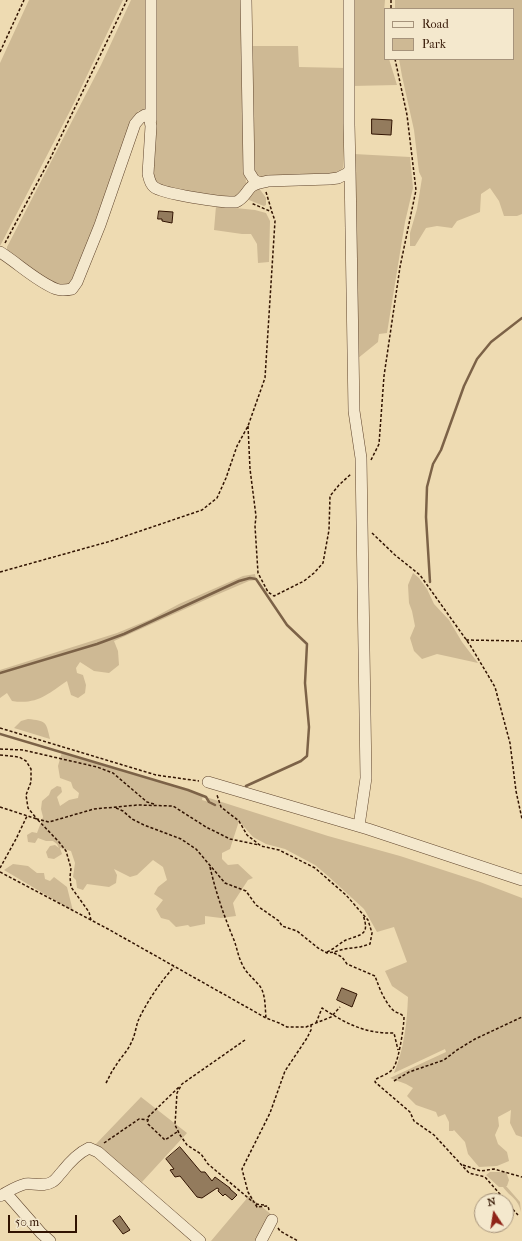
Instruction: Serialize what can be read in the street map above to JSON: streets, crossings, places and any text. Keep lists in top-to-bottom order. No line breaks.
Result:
{"legend":["Road","Park"],"scale_bar":"50 m","north":"top"}
